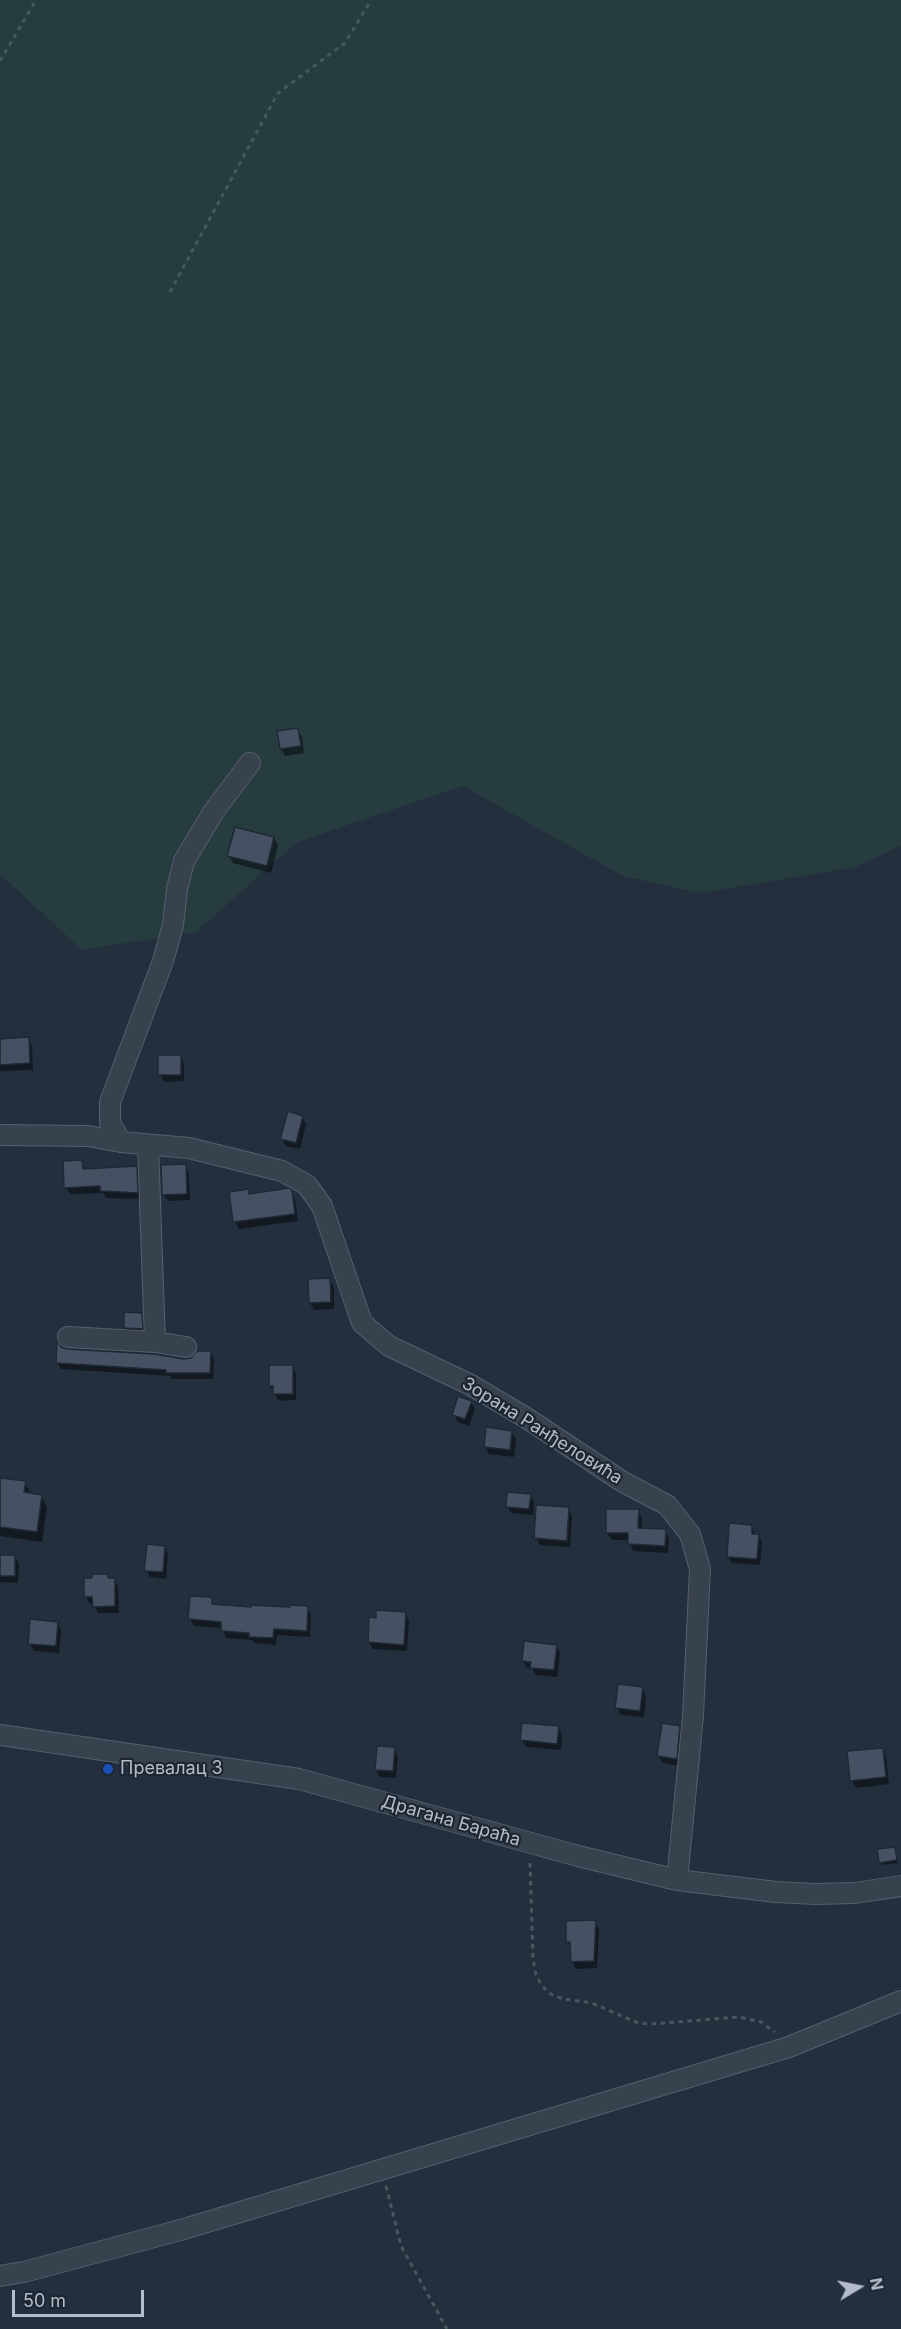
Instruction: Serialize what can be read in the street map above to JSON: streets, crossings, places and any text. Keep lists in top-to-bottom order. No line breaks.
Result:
{"streets":{"street":["Зорана Ранђеловића","Драгана Бараћа"]},"crossings":[["Зорана Ранђеловића","Драгана Бараћа"]],"places":["Превалац 3"],"scale_bar":"50 m","north":"right"}
